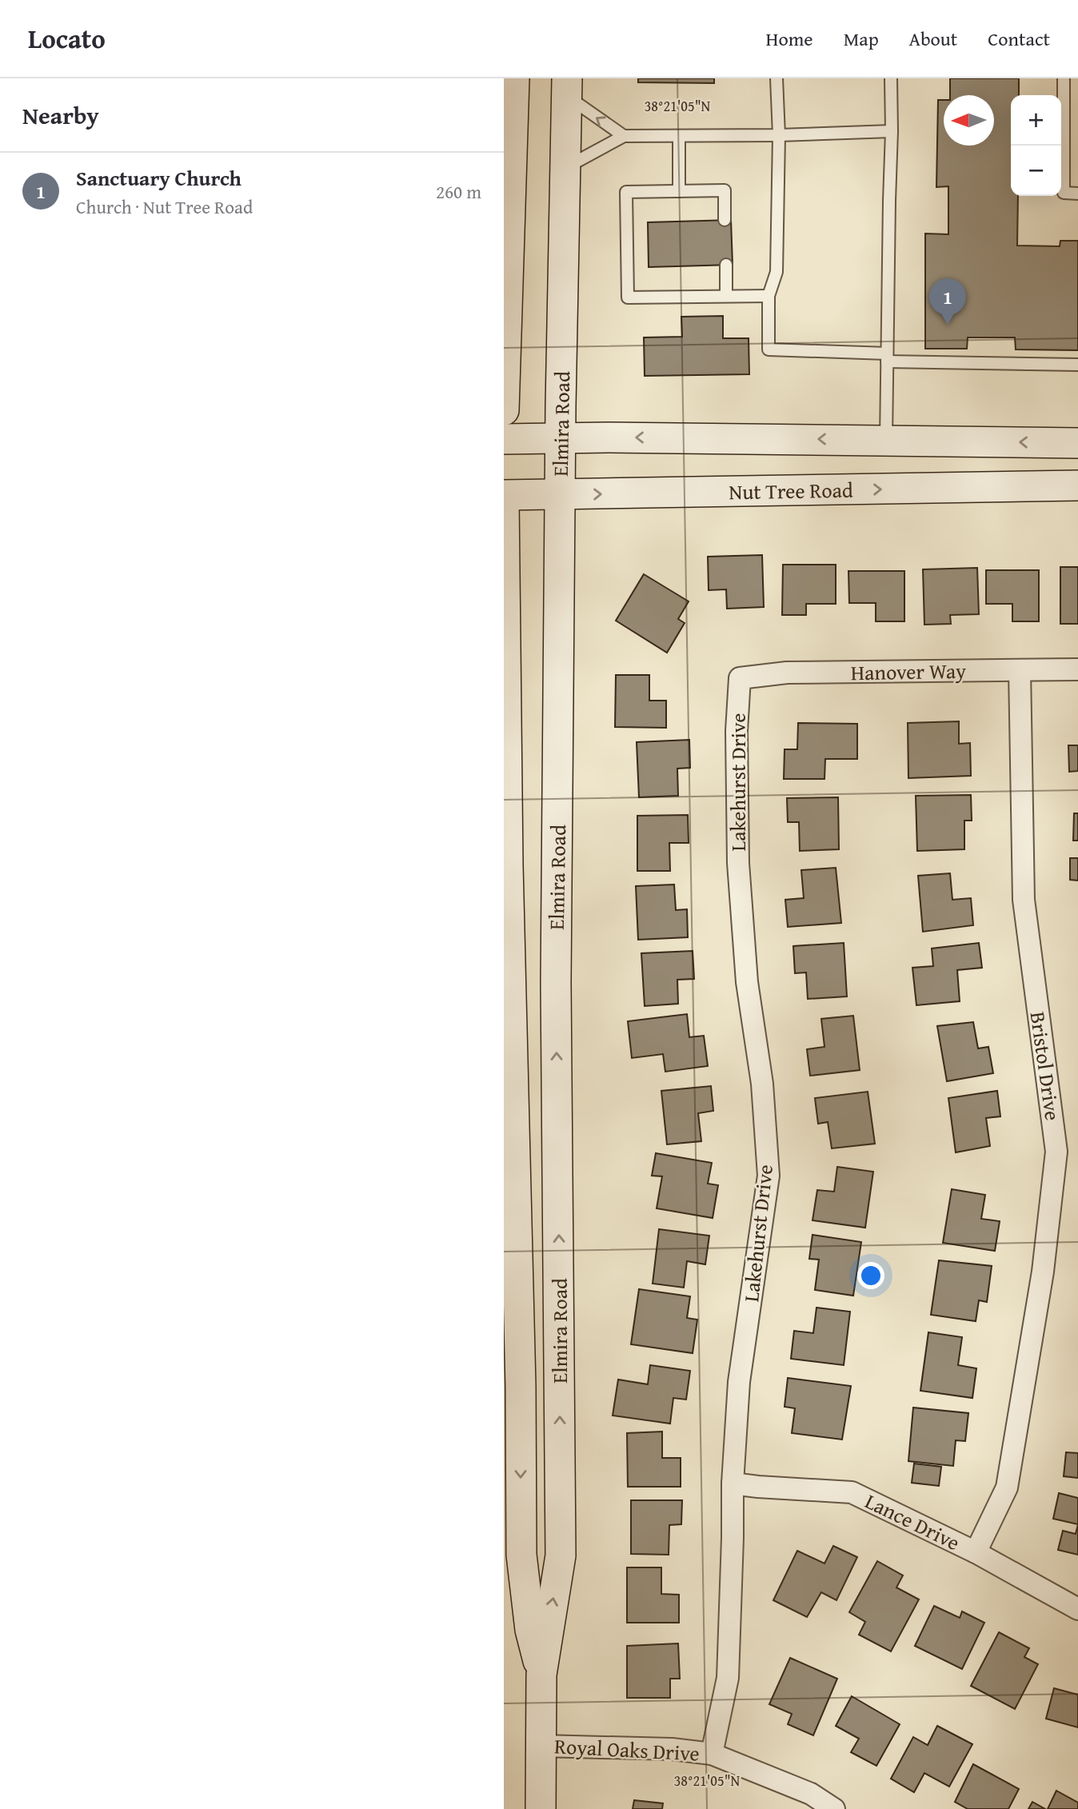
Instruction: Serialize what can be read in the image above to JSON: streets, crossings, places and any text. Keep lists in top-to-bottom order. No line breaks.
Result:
{"streets":{"main road":["Elmira Road","Nut Tree Road"],"street":["Hanover Way","Lakehurst Drive","Bristol Drive","Lance Drive","Royal Oaks Drive"]},"crossings":[["Elmira Road","Nut Tree Road"],["Elmira Road","Royal Oaks Drive"],["Hanover Way","Lakehurst Drive"],["Hanover Way","Bristol Drive"],["Lakehurst Drive","Lance Drive"],["Lakehurst Drive","Royal Oaks Drive"],["Bristol Drive","Lance Drive"]],"north":"left","page":{"header":"Locato","nav":["Home","Map","About","Contact"],"heading":"Nearby","map_buttons":["+","−"],"list":[{"mark":"1","name":"Sanctuary Church","note":"Church · Nut Tree Road","value":"260 m"}],"pins":"1"},"coordinates":["38°21'05\"N"]}
